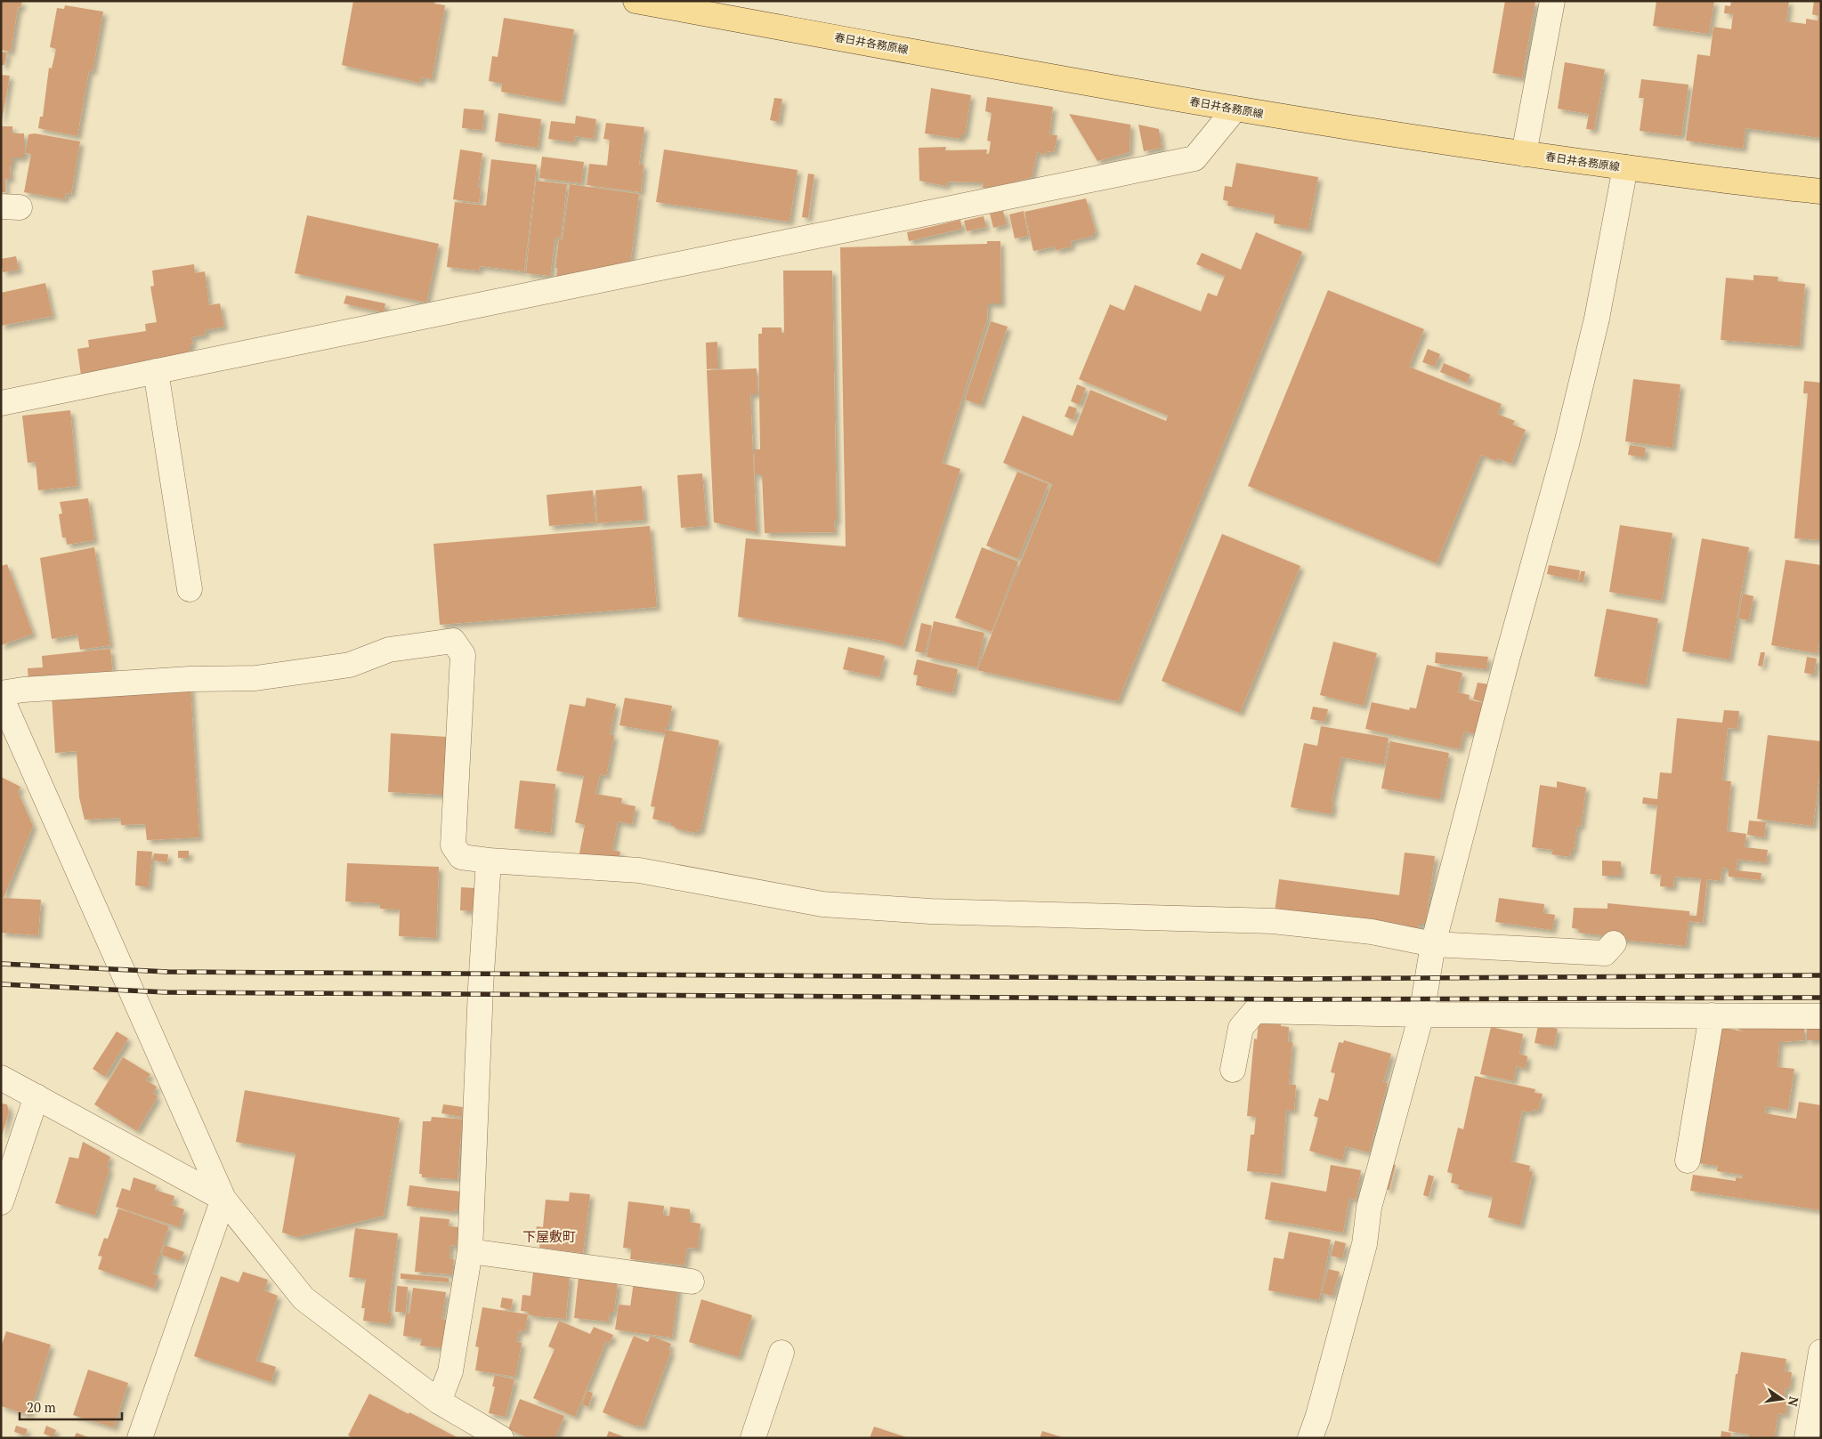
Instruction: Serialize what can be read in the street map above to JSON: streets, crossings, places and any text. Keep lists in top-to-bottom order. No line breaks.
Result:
{"streets":{"main road":["春日井各務原線"]},"districts":["下屋敷町"],"scale_bar":"20 m","north":"right"}
